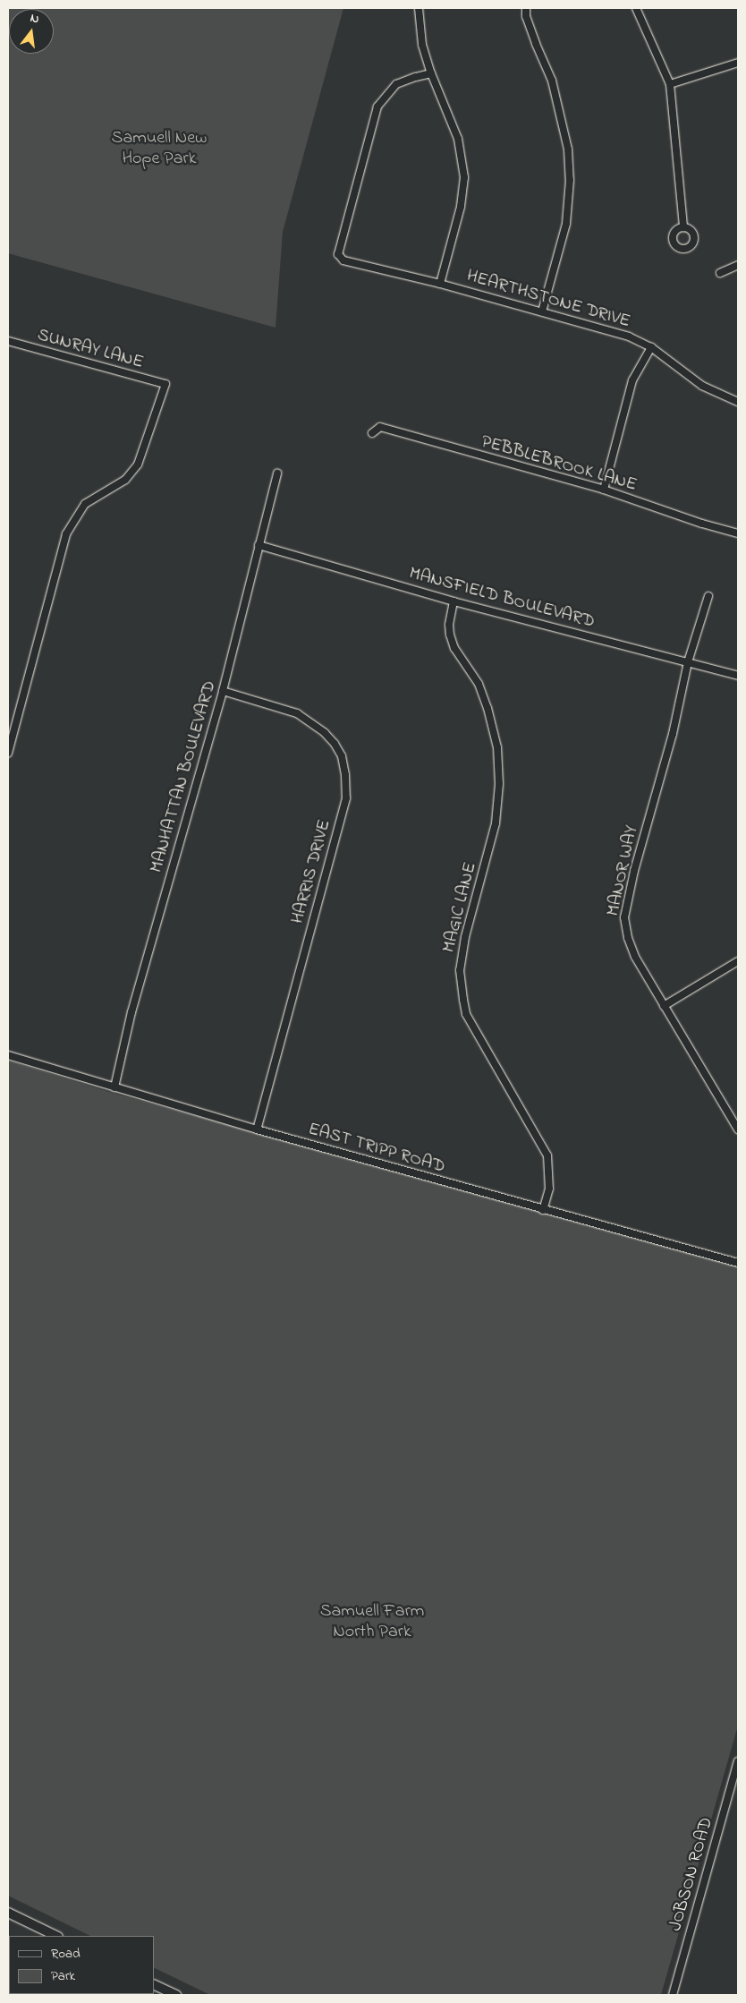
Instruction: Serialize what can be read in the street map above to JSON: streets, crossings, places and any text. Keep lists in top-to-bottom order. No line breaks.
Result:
{"streets":{"street":["HEARTHSTONE DRIVE","SUNRAY LANE","PEBBLEBROOK LANE","MANSFIELD BOULEVARD","MANHATTAN BOULEVARD","MANOR WAY","HARRIS DRIVE","MAGIC LANE","EAST TRIPP ROAD","JOBSON ROAD"]},"crossings":[["MANSFIELD BOULEVARD","MANHATTAN BOULEVARD"],["MANSFIELD BOULEVARD","MANOR WAY"],["MANSFIELD BOULEVARD","MAGIC LANE"],["MANHATTAN BOULEVARD","HARRIS DRIVE"],["MANHATTAN BOULEVARD","EAST TRIPP ROAD"],["HARRIS DRIVE","EAST TRIPP ROAD"],["MAGIC LANE","EAST TRIPP ROAD"]],"parks":["Samuell New Hope Park","Samuell Farm North Park"],"legend":["Road","Park"],"north":"top"}
